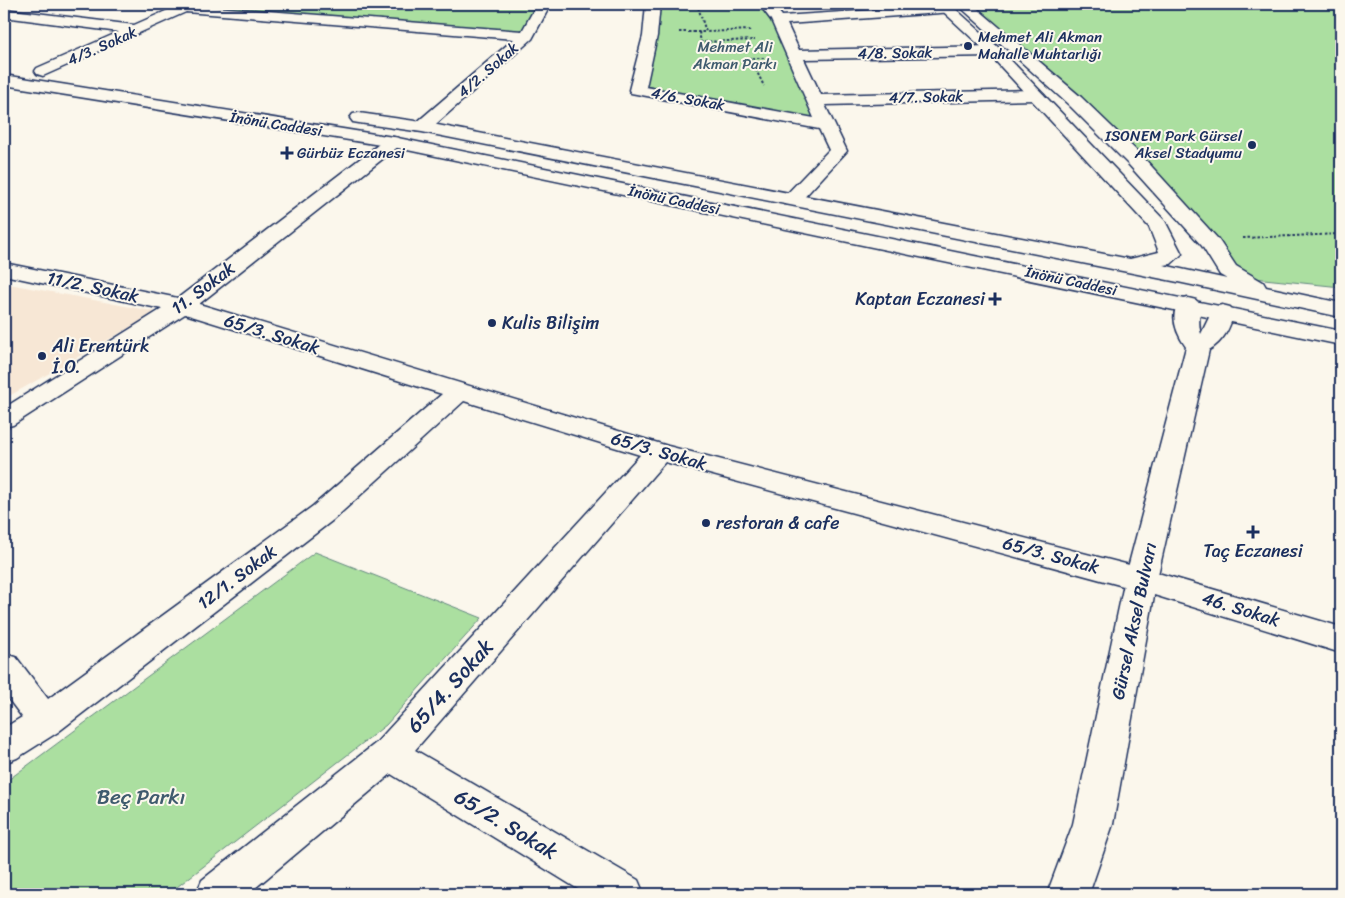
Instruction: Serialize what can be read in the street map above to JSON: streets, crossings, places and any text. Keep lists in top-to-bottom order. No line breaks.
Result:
{"streets":{"street":["4/3. Sokak","4/8. Sokak","4/2. Sokak","4/7. Sokak","4/6. Sokak","İnönü Caddesi","11/2. Sokak","11. Sokak","65/3. Sokak","12/1. Sokak","46. Sokak","Gürsel Aksel Bulvarı","65/4. Sokak","65/2. Sokak"]},"crossings":[["4/3. Sokak","İnönü Caddesi"],["4/2. Sokak","İnönü Caddesi"],["İnönü Caddesi","11. Sokak"],["11/2. Sokak","11. Sokak"],["11/2. Sokak","65/3. Sokak"],["11. Sokak","65/3. Sokak"],["65/3. Sokak","12/1. Sokak"],["65/3. Sokak","46. Sokak"],["65/3. Sokak","Gürsel Aksel Bulvarı"],["65/3. Sokak","65/4. Sokak"],["46. Sokak","Gürsel Aksel Bulvarı"],["65/4. Sokak","65/2. Sokak"]],"parks":["Mehmet Ali Akman Parkı","Beç Parkı"],"places":{"other":["Mehmet Ali Akman Mahalle Muhtarlığı","ISONEM Park Gürsel Aksel Stadyumu","Kulis Bilişim","Ali Erentürk İ.O.","restoran & cafe"],"health":["Gürbüz Eczanesi","Kaptan Eczanesi","Taç Eczanesi"]}}
